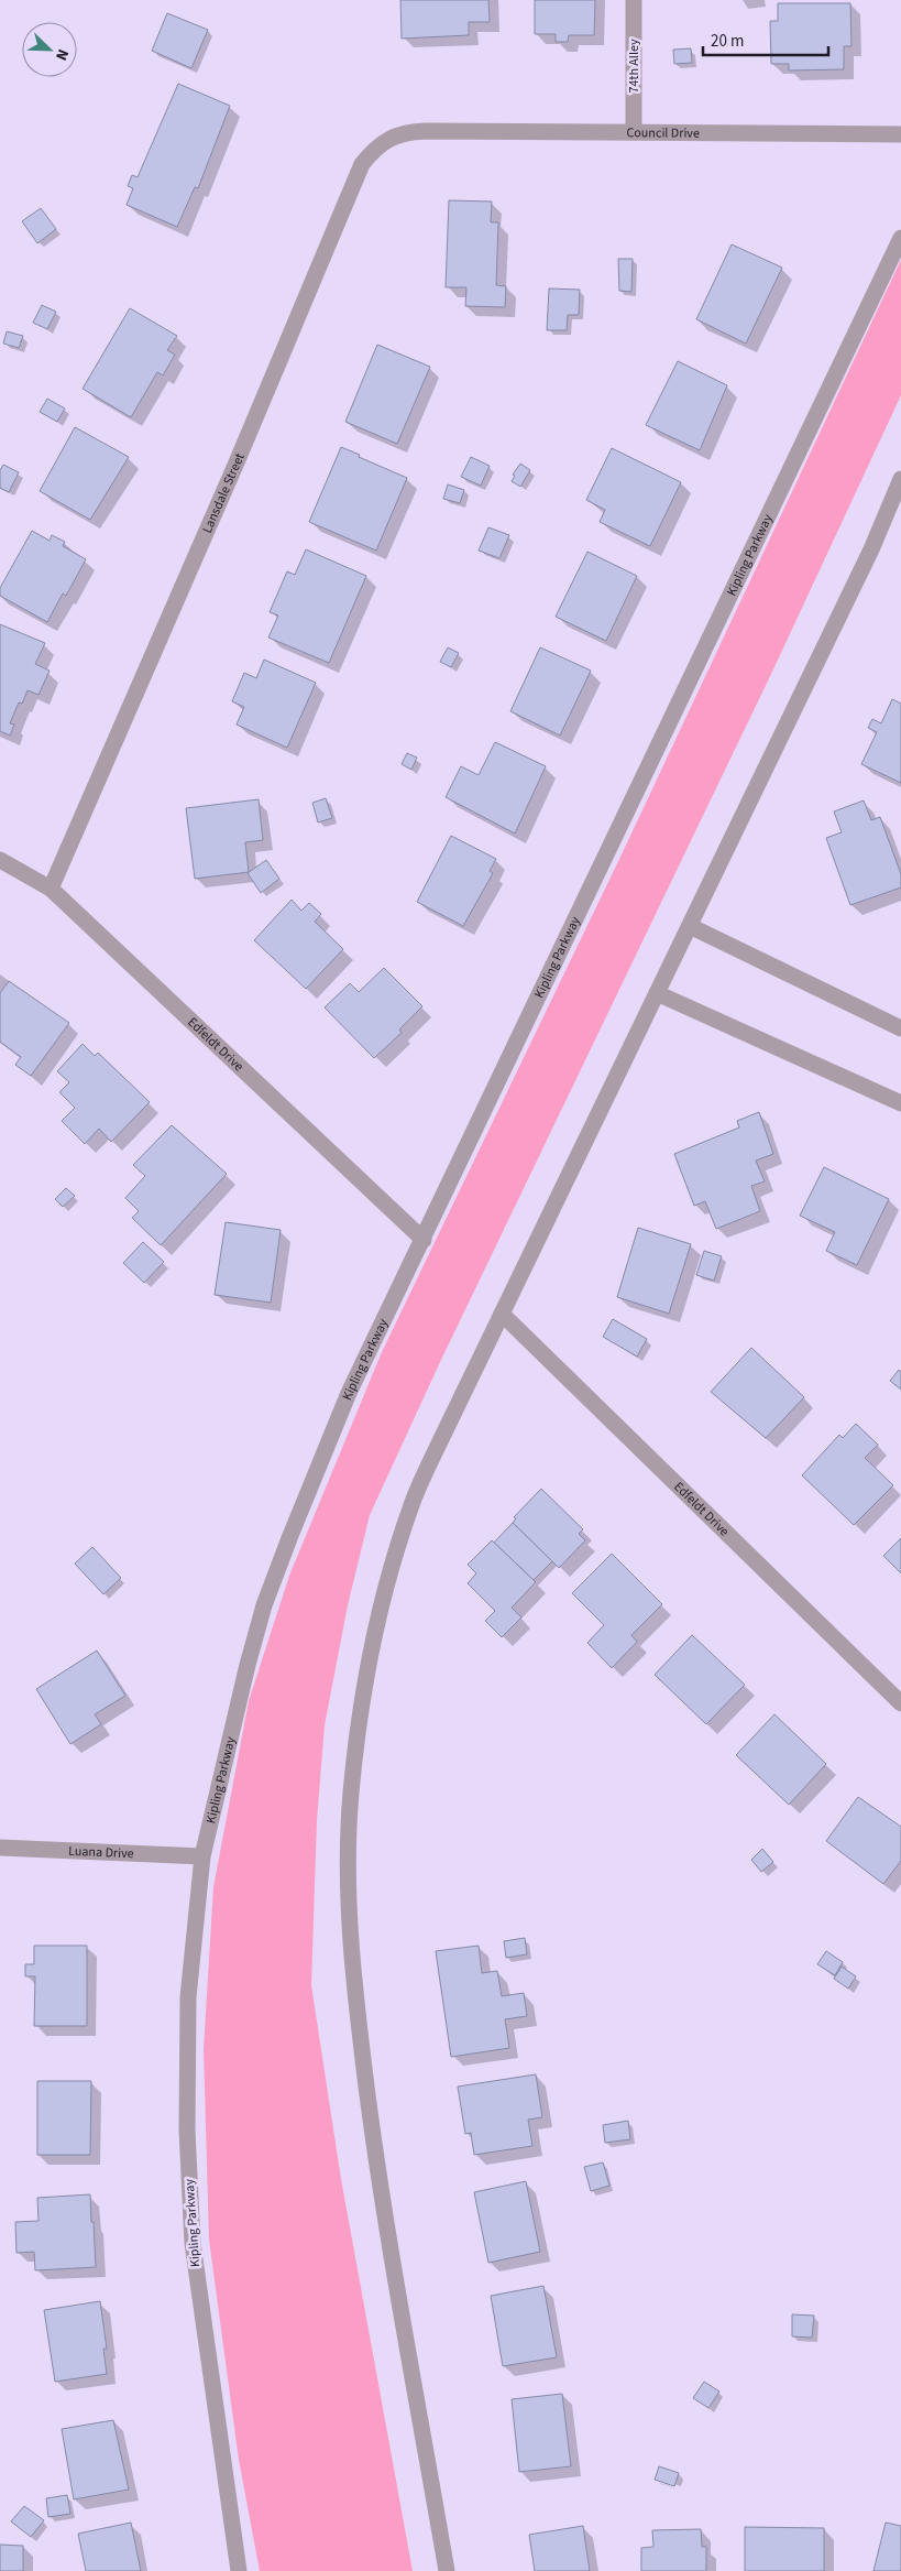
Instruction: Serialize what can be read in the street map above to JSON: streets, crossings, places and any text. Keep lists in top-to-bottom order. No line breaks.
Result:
{"streets":{"street":["74th Alley","Council Drive","Lansdale Street","Kipling Parkway","Edfeldt Drive","Luana Drive"]},"crossings":[["74th Alley","Council Drive"],["Council Drive","Lansdale Street"],["Lansdale Street","Edfeldt Drive"],["Kipling Parkway","Edfeldt Drive"],["Kipling Parkway","Luana Drive"]],"scale_bar":"20 m","north":"bottom right"}
